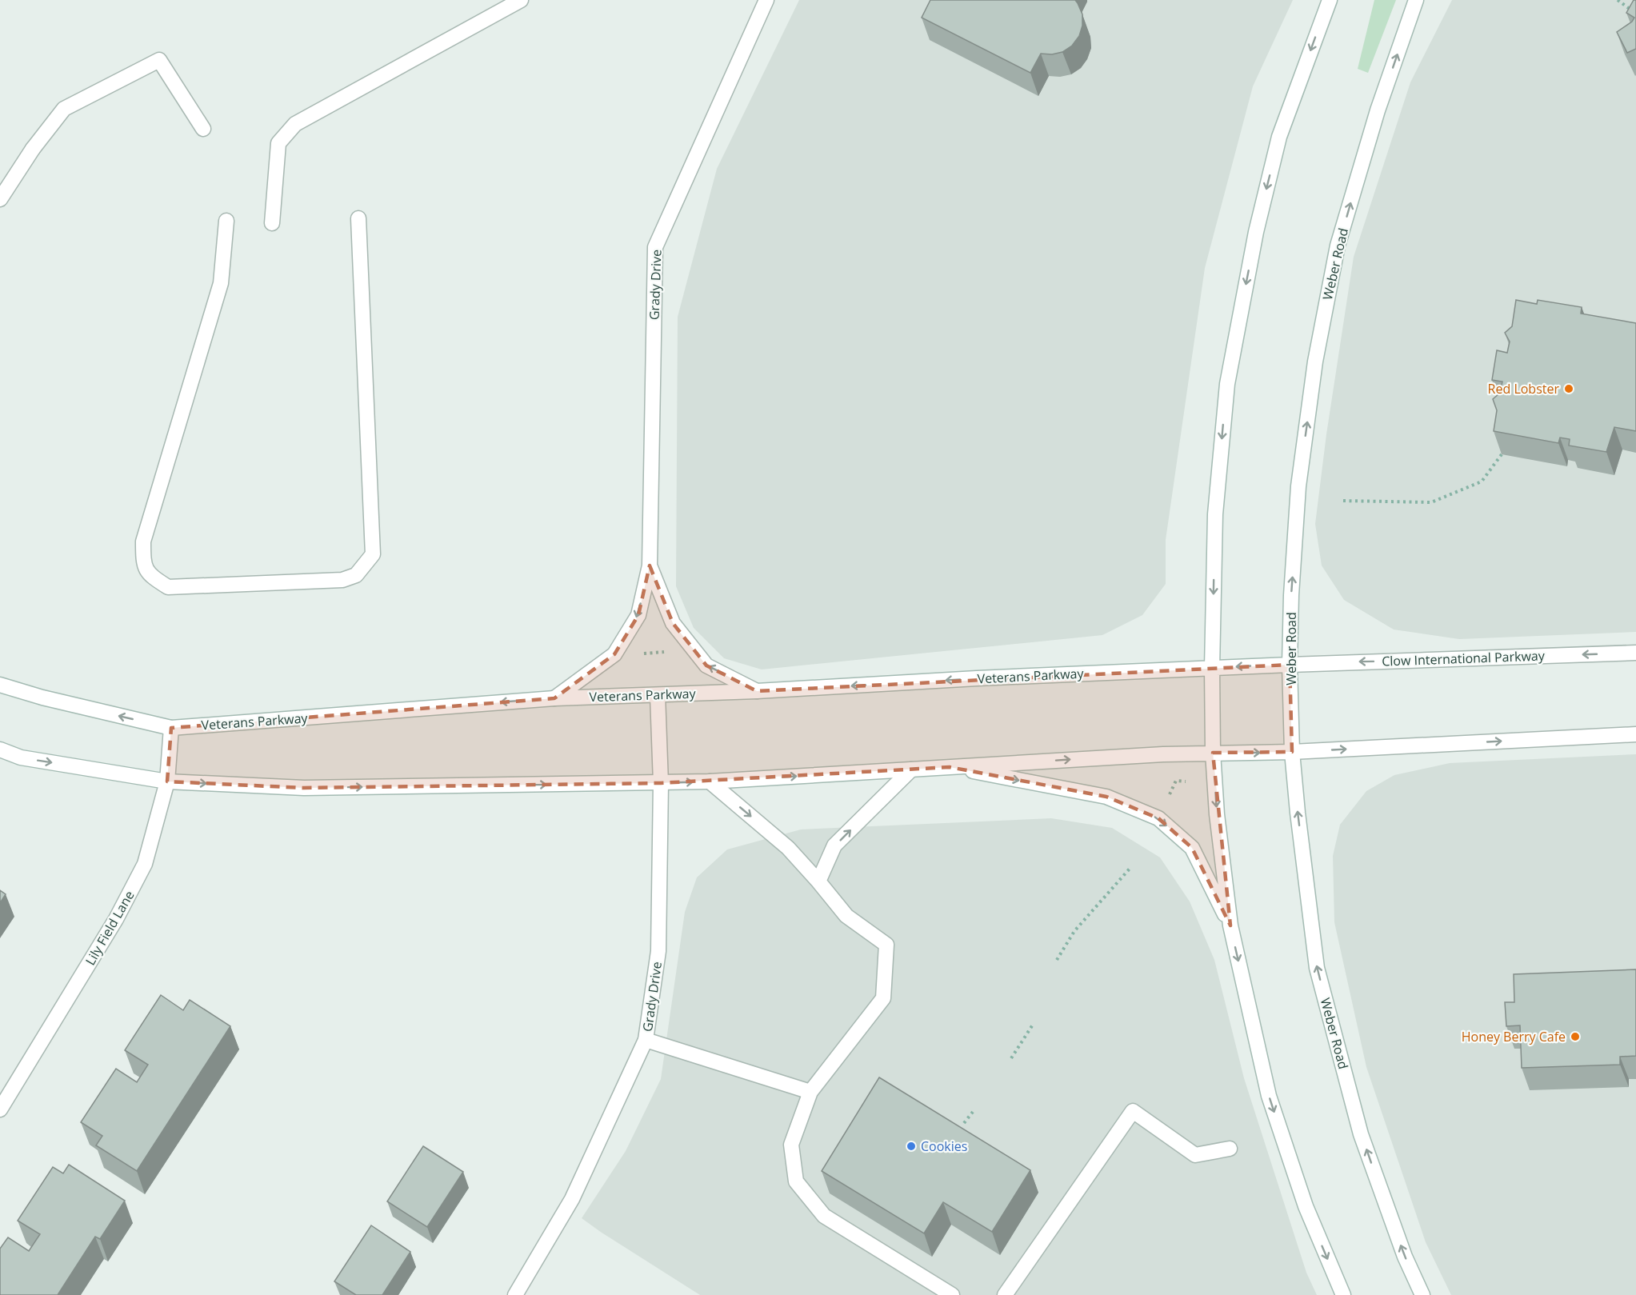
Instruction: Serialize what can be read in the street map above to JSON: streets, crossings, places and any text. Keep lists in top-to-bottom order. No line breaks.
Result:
{"streets":{"main road":["Weber Road","Grady Drive","Clow International Parkway","Veterans Parkway","Lily Field Lane"]},"crossings":[["Weber Road","Clow International Parkway"],["Weber Road","Veterans Parkway"],["Grady Drive","Veterans Parkway"],["Clow International Parkway","Veterans Parkway"],["Veterans Parkway","Lily Field Lane"]],"places":["Red Lobster","Honey Berry Cafe","Cookies"]}
